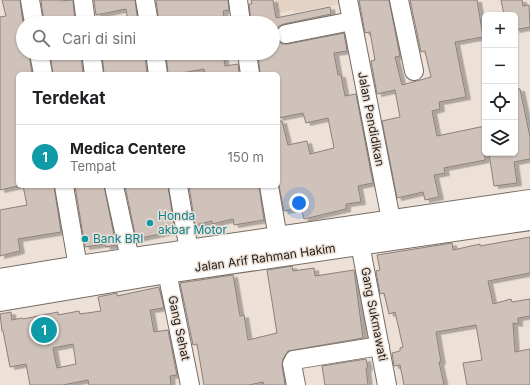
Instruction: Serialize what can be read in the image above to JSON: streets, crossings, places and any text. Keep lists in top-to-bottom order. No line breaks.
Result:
{"streets":{"main road":["Jalan Arif Rahman Hakim"],"street":["Jalan Pendidikan","Gang Sukmawati","Gang Sehat"]},"crossings":[["Jalan Pendidikan","Jalan Arif Rahman Hakim"],["Jalan Arif Rahman Hakim","Gang Sukmawati"],["Jalan Arif Rahman Hakim","Gang Sehat"]],"places":["Honda akbar Motor","Bank BRI"],"page":{"map_buttons":["+","−"],"search":"Cari di sini","heading":"Terdekat","list":[{"mark":"1","name":"Medica Centere","note":"Tempat","value":"150 m"}],"pins":"1"}}
